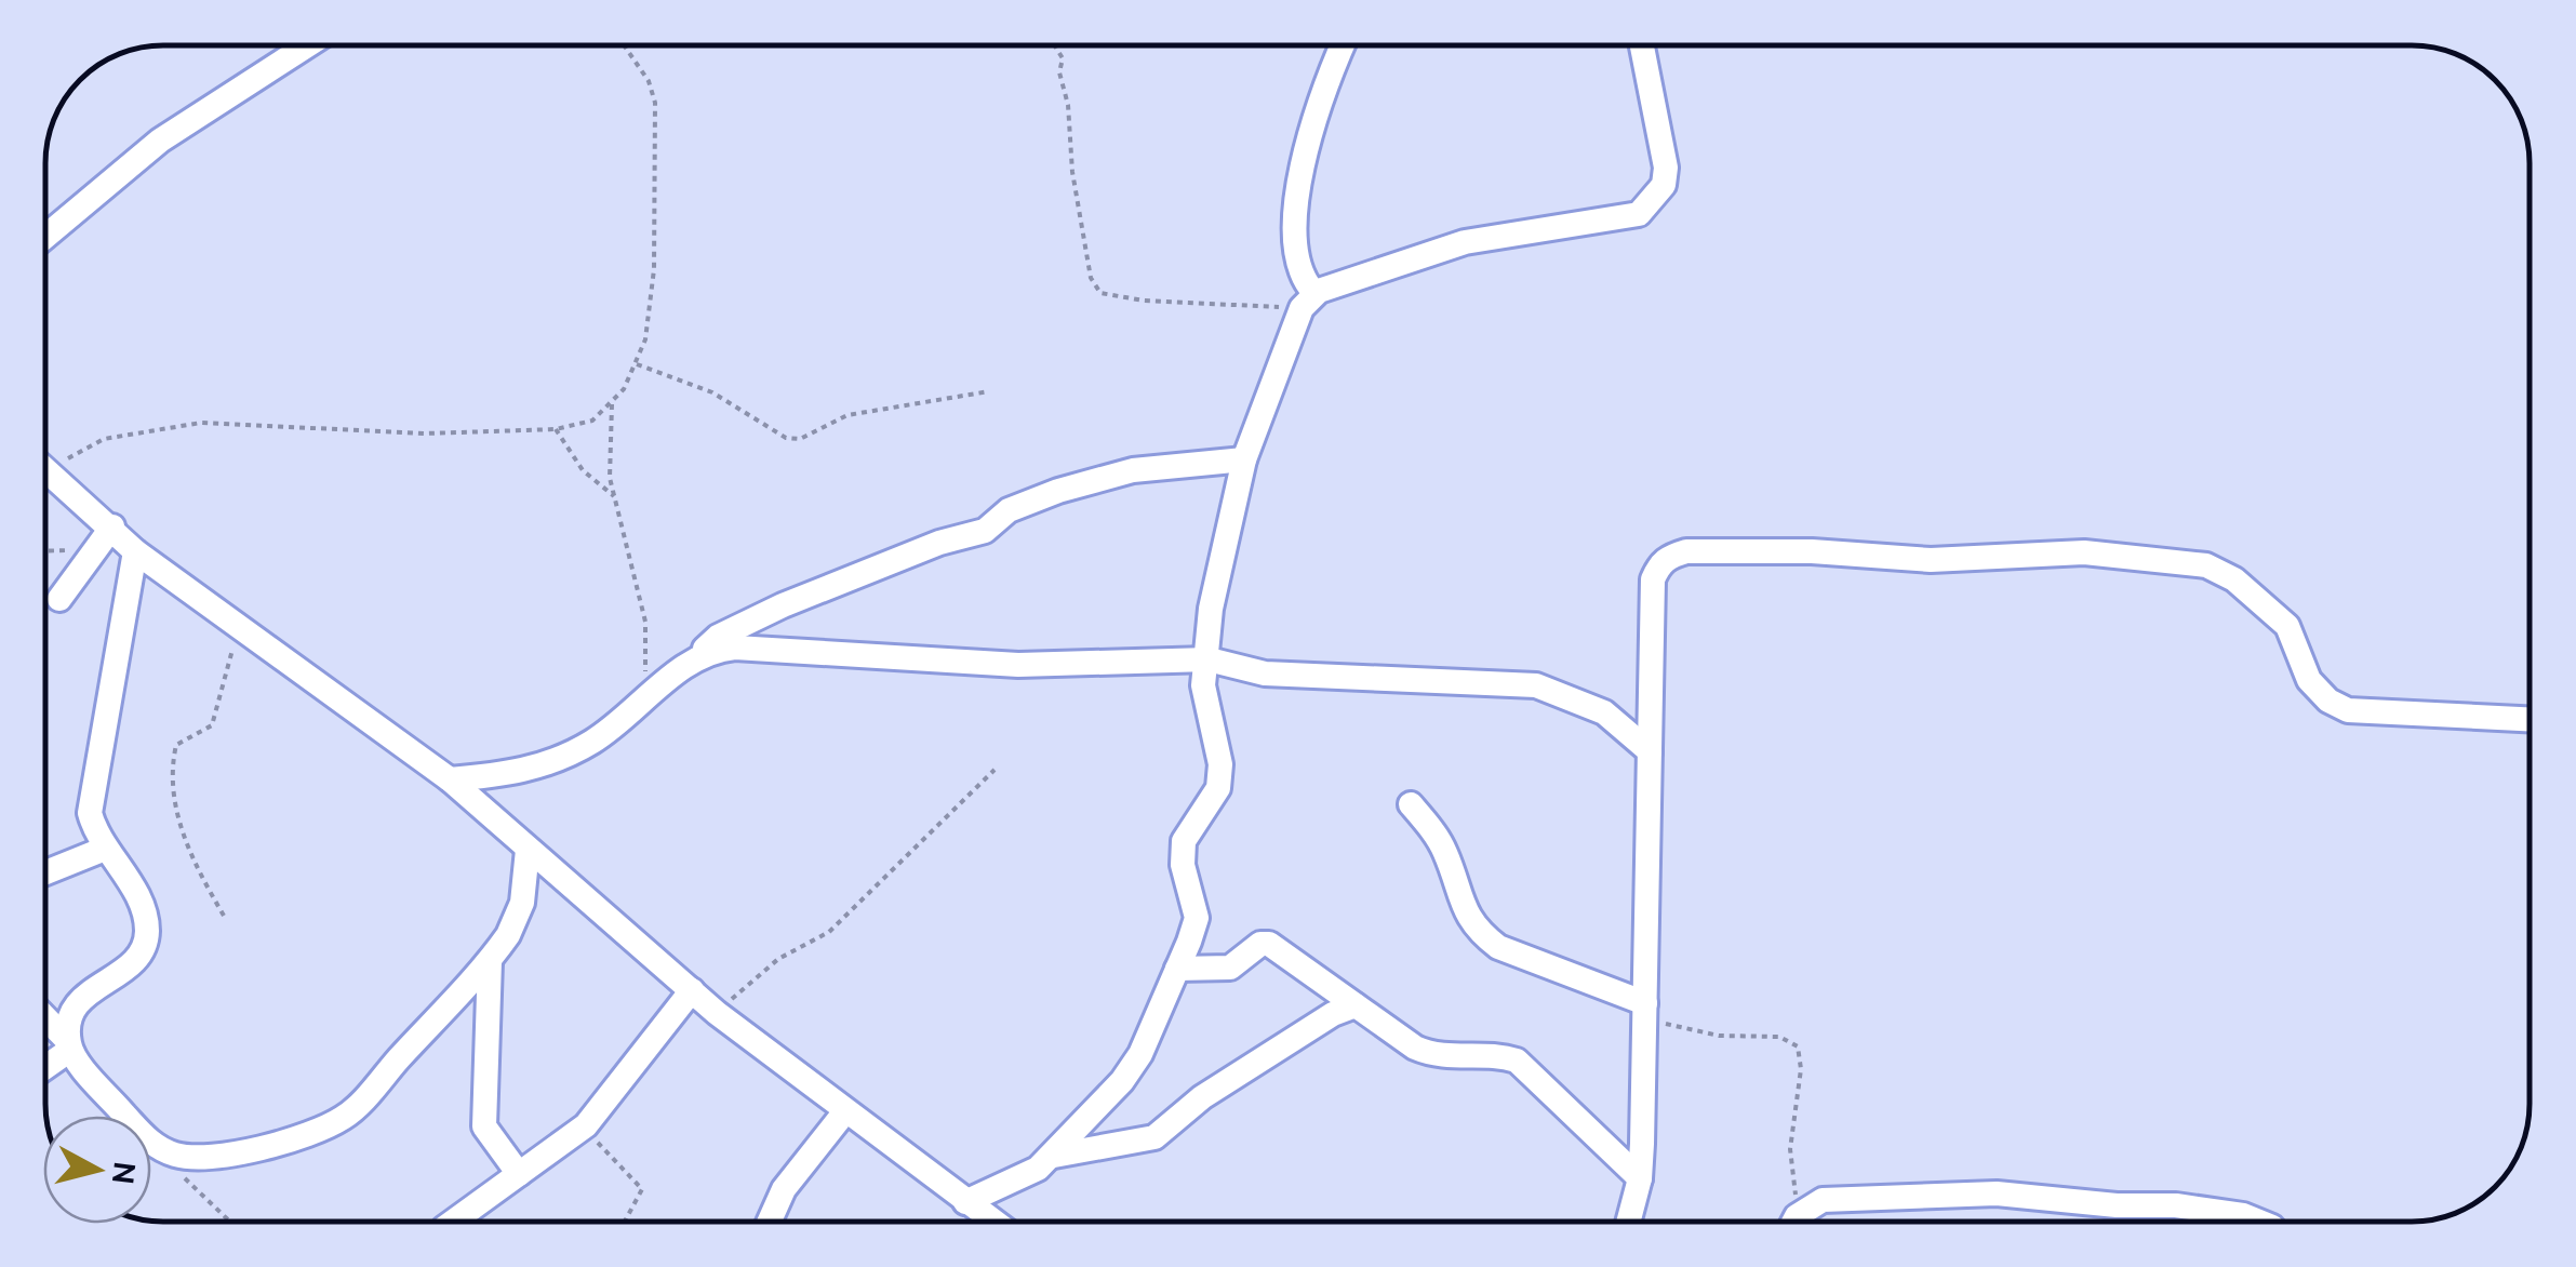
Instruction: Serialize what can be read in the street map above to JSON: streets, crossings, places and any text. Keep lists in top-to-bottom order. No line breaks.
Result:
{"north":"right"}
